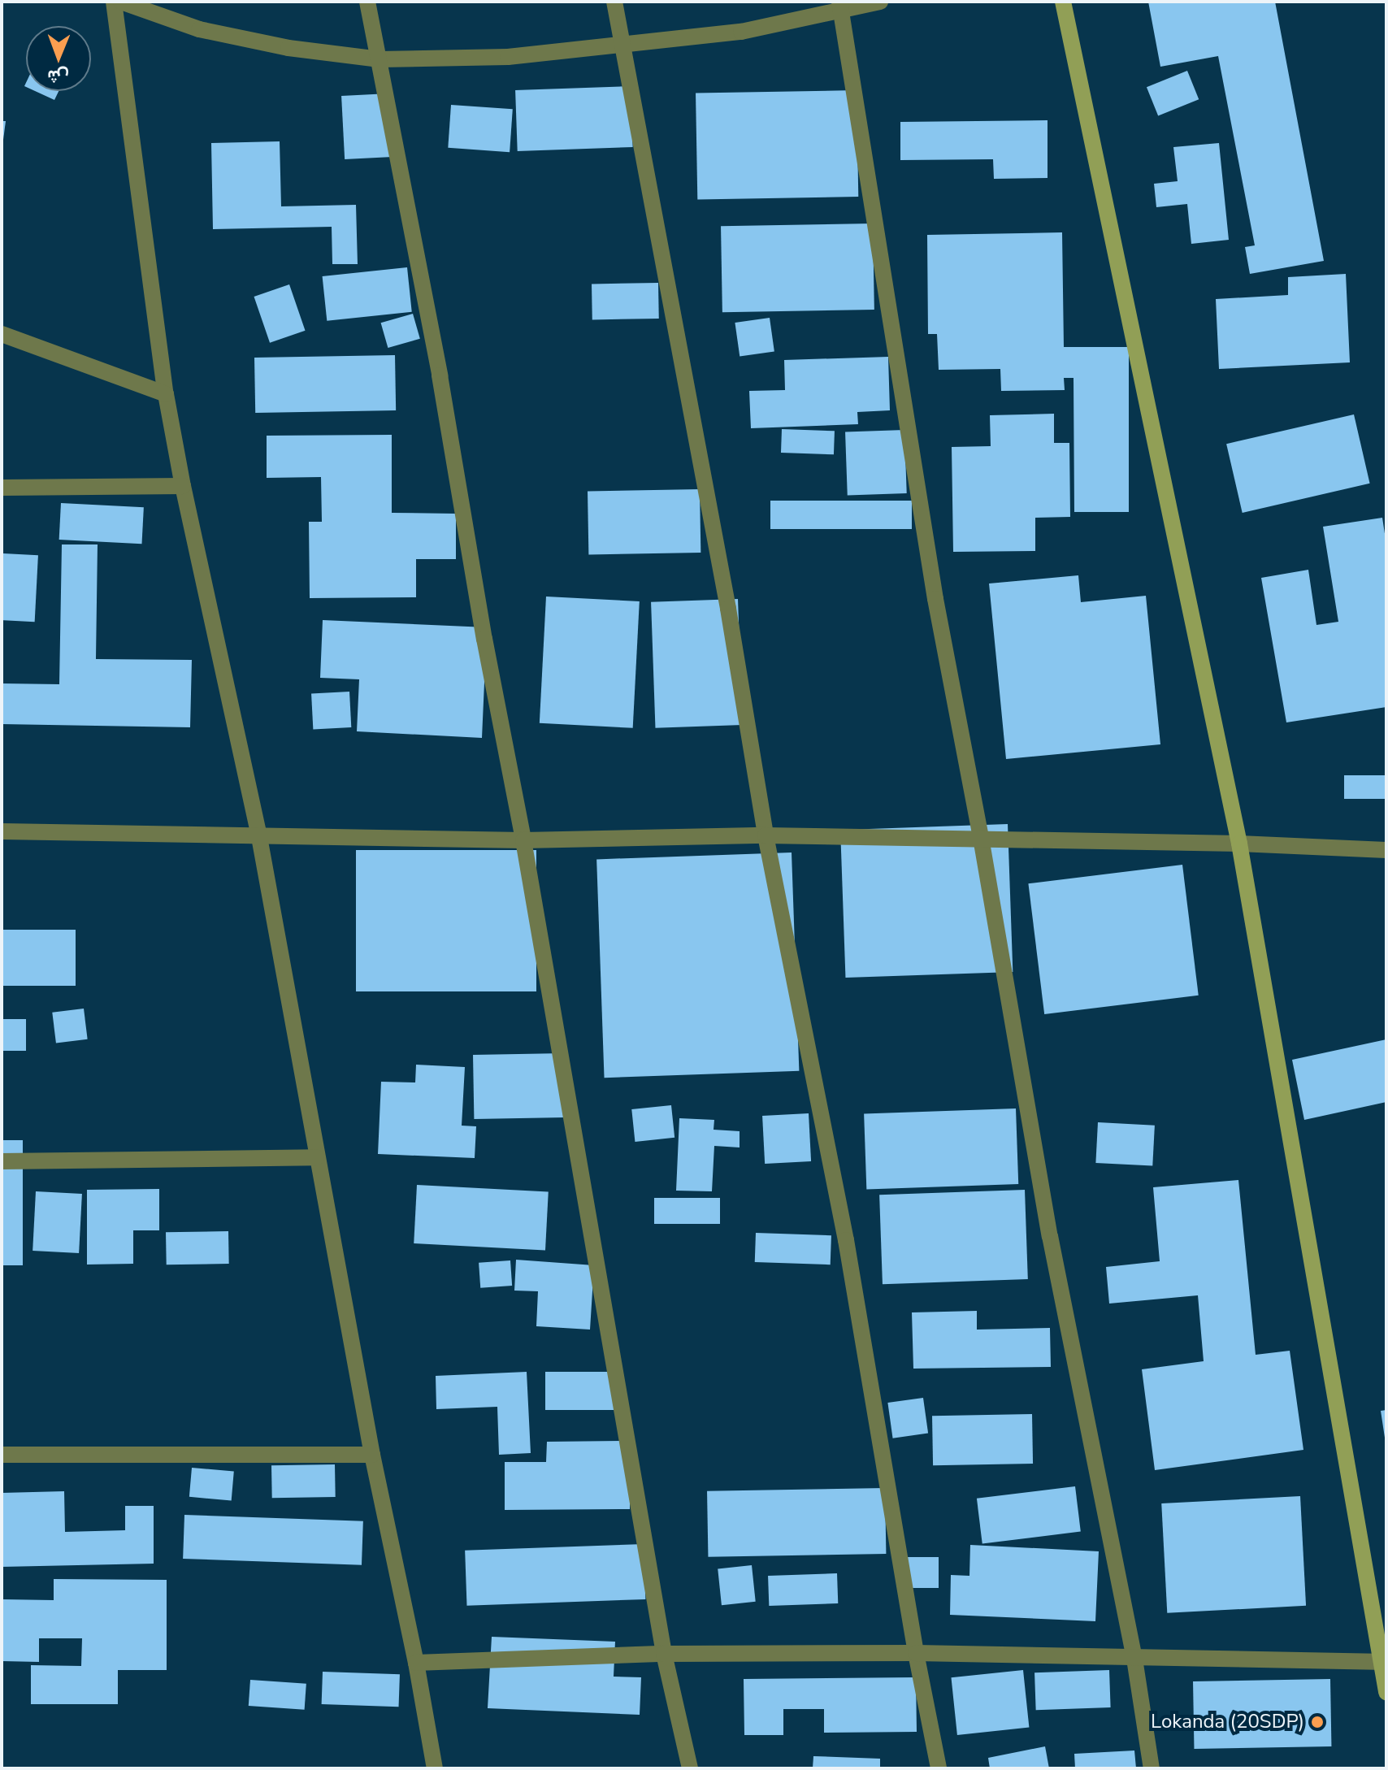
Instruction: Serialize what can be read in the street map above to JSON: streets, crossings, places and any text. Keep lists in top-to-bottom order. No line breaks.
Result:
{"places":["Lokanda (20SDP)"],"north":"bottom"}
